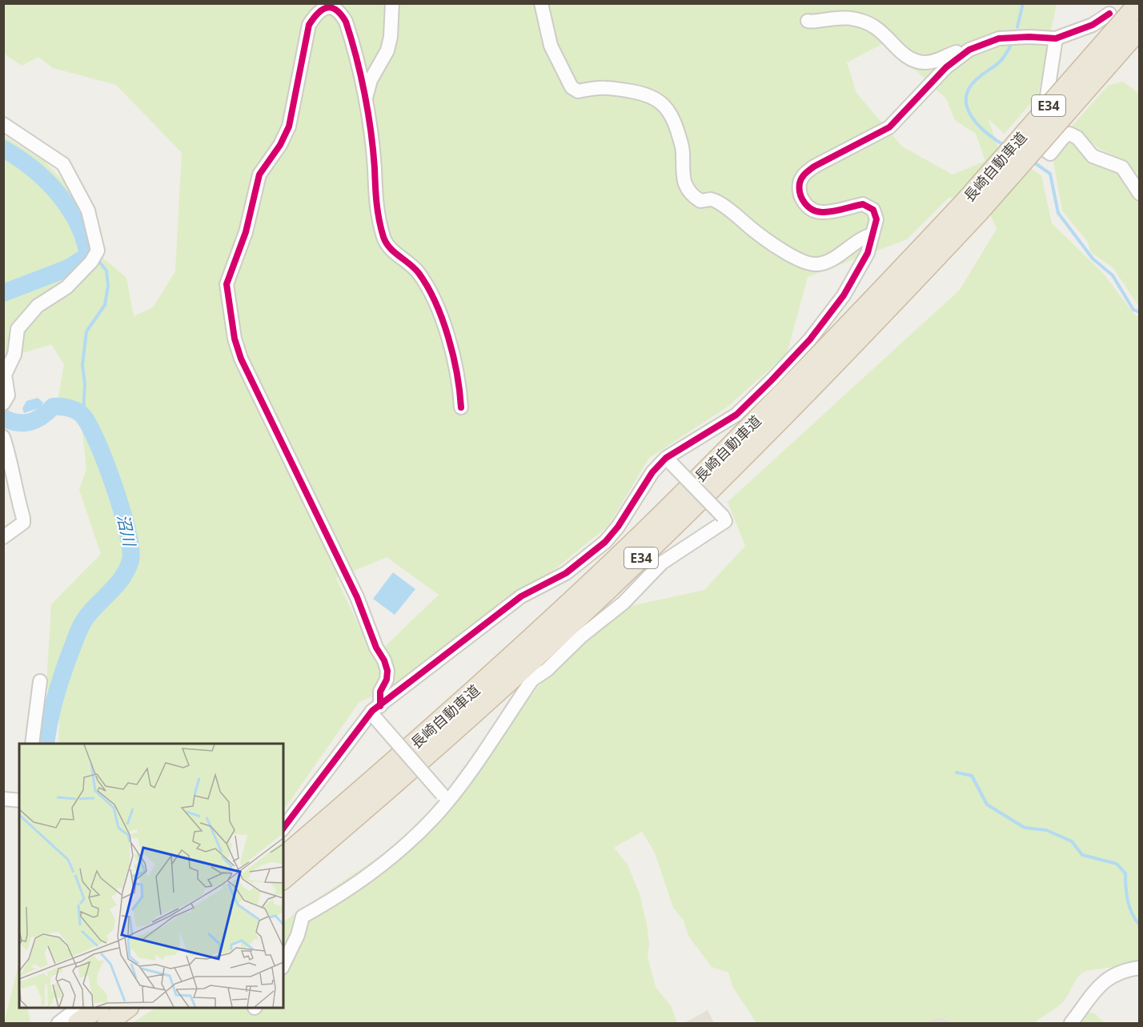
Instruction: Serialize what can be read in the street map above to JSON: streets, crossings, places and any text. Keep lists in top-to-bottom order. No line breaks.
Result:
{"streets":{"highway":["E34","長崎自動車道"]},"water":["沼川"]}
